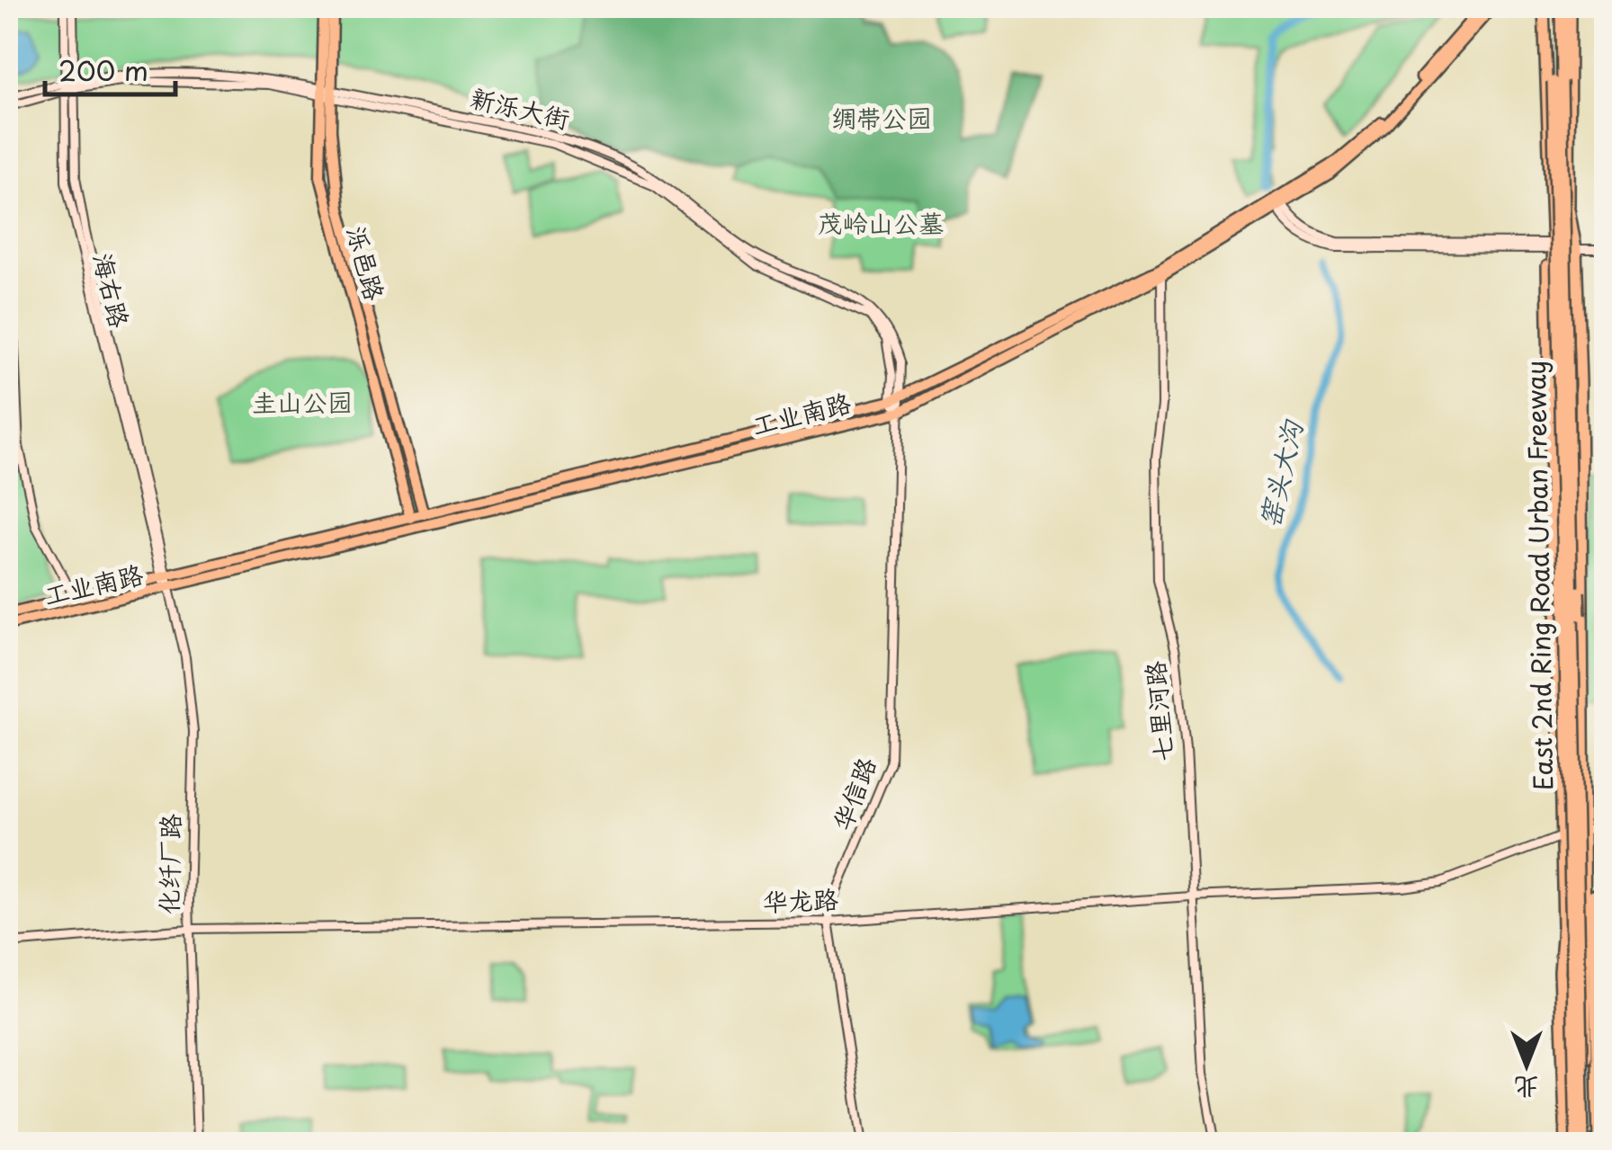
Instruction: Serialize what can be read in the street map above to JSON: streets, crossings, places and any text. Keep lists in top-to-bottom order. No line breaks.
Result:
{"streets":{"highway":["East 2nd Ring Road Urban Freeway"],"main road":["新泺大街","泺邑路","海右路","工业南路","七里河路","华信路","化纤厂路","华龙路"]},"crossings":[["新泺大街","泺邑路"],["新泺大街","海右路"],["新泺大街","工业南路"],["泺邑路","工业南路"],["海右路","工业南路"],["工业南路","七里河路"],["工业南路","华信路"],["工业南路","化纤厂路"],["七里河路","华龙路"],["华信路","华龙路"],["化纤厂路","华龙路"]],"water":["窑头大沟"],"parks":["绸带公园","茂岭山公墓","圭山公园"],"scale_bar":"200 m","north":"bottom"}
